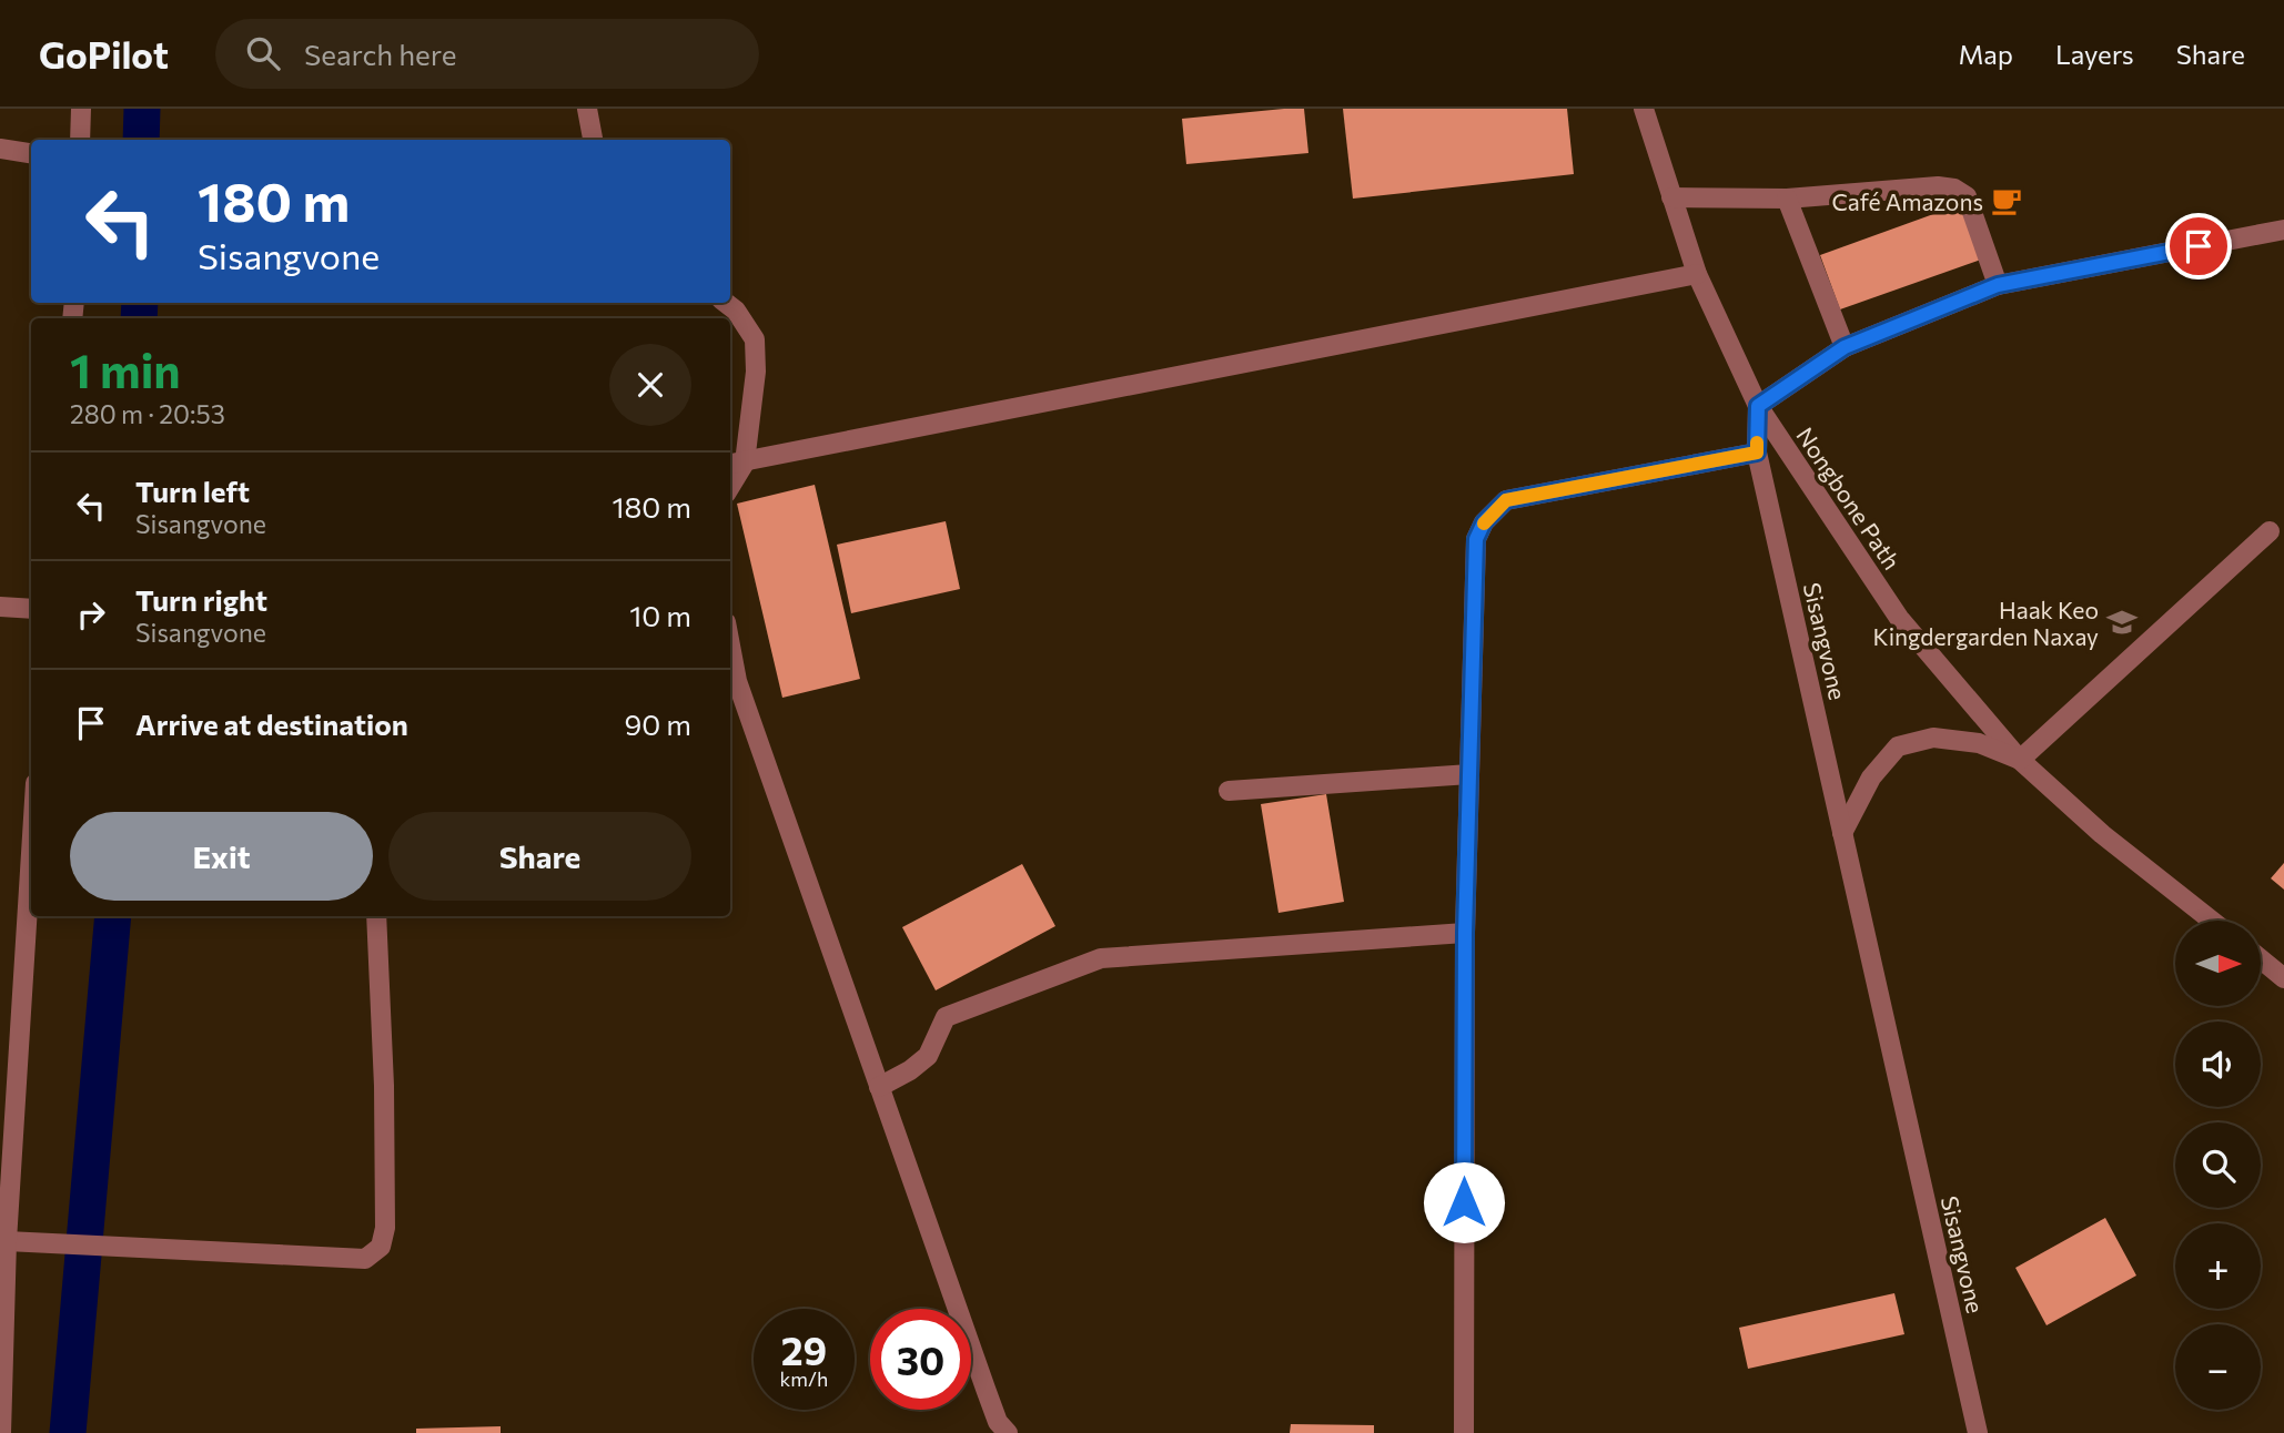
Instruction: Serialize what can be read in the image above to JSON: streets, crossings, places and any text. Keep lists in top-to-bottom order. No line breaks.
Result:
{"streets":{"street":["Nongbone Path","Sisangvone"]},"crossings":[["Nongbone Path","Sisangvone"]],"places":{"cafe":["Café Amazons"],"school or university":["Haak Keo Kingdergarden Naxay"]},"north":"right","page":{"header":"GoPilot","search":"Search here","nav":["Map","Layers","Share"],"turn":["180 m","Sisangvone"],"heading":["1 min","280 m · 20:53"],"list":[{"name":"Turn left","note":"Sisangvone","value":"180 m"},{"name":"Turn right","note":"Sisangvone","value":"10 m"},{"name":"Arrive at destination","value":"90 m"}],"buttons":["Exit","Share"],"map_buttons":["+","−"],"speed":"29 km/h","limit":"30"}}
